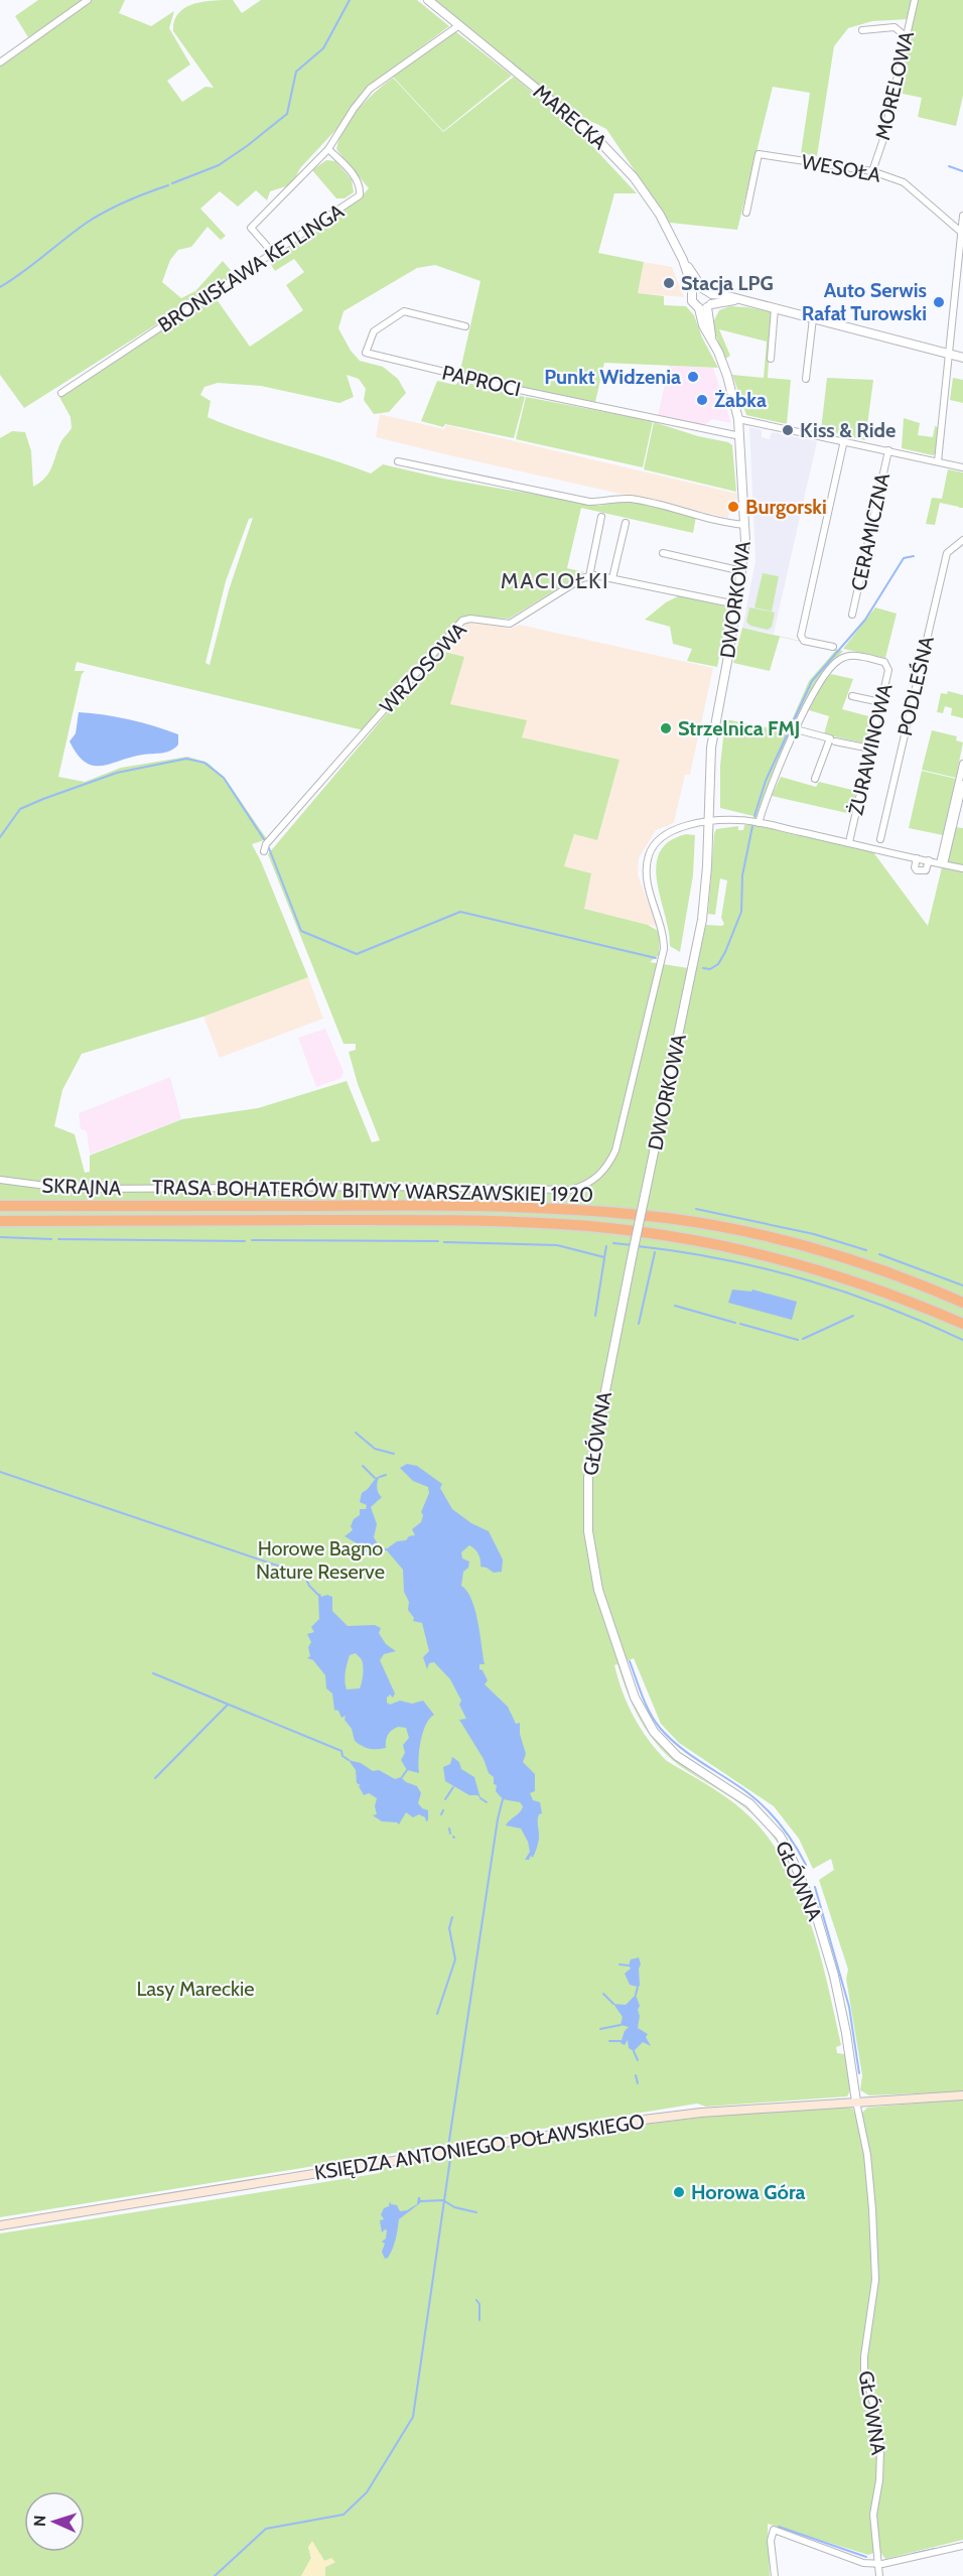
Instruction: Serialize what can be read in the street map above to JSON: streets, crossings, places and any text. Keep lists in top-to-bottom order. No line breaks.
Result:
{"streets":{"highway":["TRASA BOHATERÓW BITWY WARSZAWSKIEJ 1920"],"main road":["KSIĘDZA ANTONIEGO POŁAWSKIEGO"],"street":["MORELOWA","MARECKA","WESOŁA","BRONISŁAWA KETLINGA","PAPROCI","CERAMICZNA","DWORKOWA","WRZOSOWA","PODLEŚNA","ŻURAWINOWA","SKRAJNA","GŁÓWNA"]},"crossings":[["MORELOWA","WESOŁA"],["MARECKA","DWORKOWA"],["PAPROCI","DWORKOWA"],["CERAMICZNA","DWORKOWA"],["DWORKOWA","SKRAJNA"],["DWORKOWA","GŁÓWNA"],["GŁÓWNA","KSIĘDZA ANTONIEGO POŁAWSKIEGO"]],"districts":["MACIOŁKI"],"parks":["Horowe Bagno Nature Reserve","Lasy Mareckie"],"places":["Stacja LPG","Auto Serwis Rafał Turowski","Punkt Widzenia","Żabka","Kiss & Ride","Burgorski","Strzelnica FMJ","Horowa Góra"],"north":"left"}
